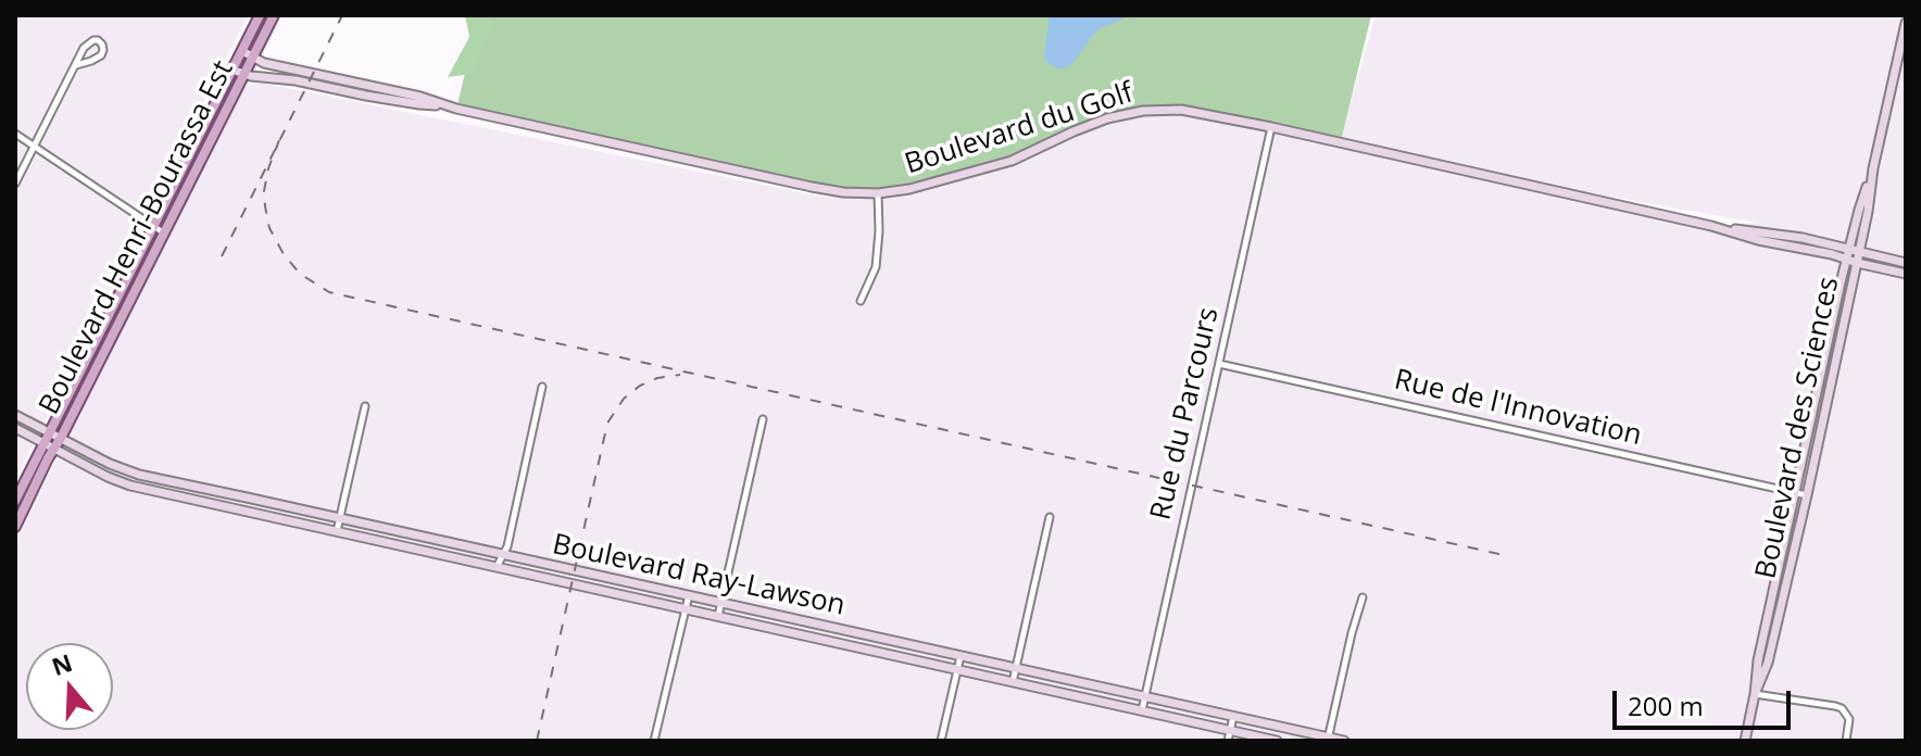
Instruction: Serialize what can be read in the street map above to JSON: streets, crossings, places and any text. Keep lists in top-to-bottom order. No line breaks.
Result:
{"streets":{"main road":["Boulevard Henri-Bourassa Est"],"street":["Boulevard du Golf","Rue de l'Innovation","Rue du Parcours","Boulevard des Sciences","Boulevard Ray-Lawson"]},"crossings":[["Boulevard du Golf","Boulevard Henri-Bourassa Est"],["Boulevard du Golf","Rue du Parcours"],["Boulevard du Golf","Boulevard des Sciences"],["Boulevard Henri-Bourassa Est","Boulevard Ray-Lawson"],["Rue de l'Innovation","Rue du Parcours"],["Rue de l'Innovation","Boulevard des Sciences"],["Rue du Parcours","Boulevard Ray-Lawson"]],"scale_bar":"200 m","north":"top"}
